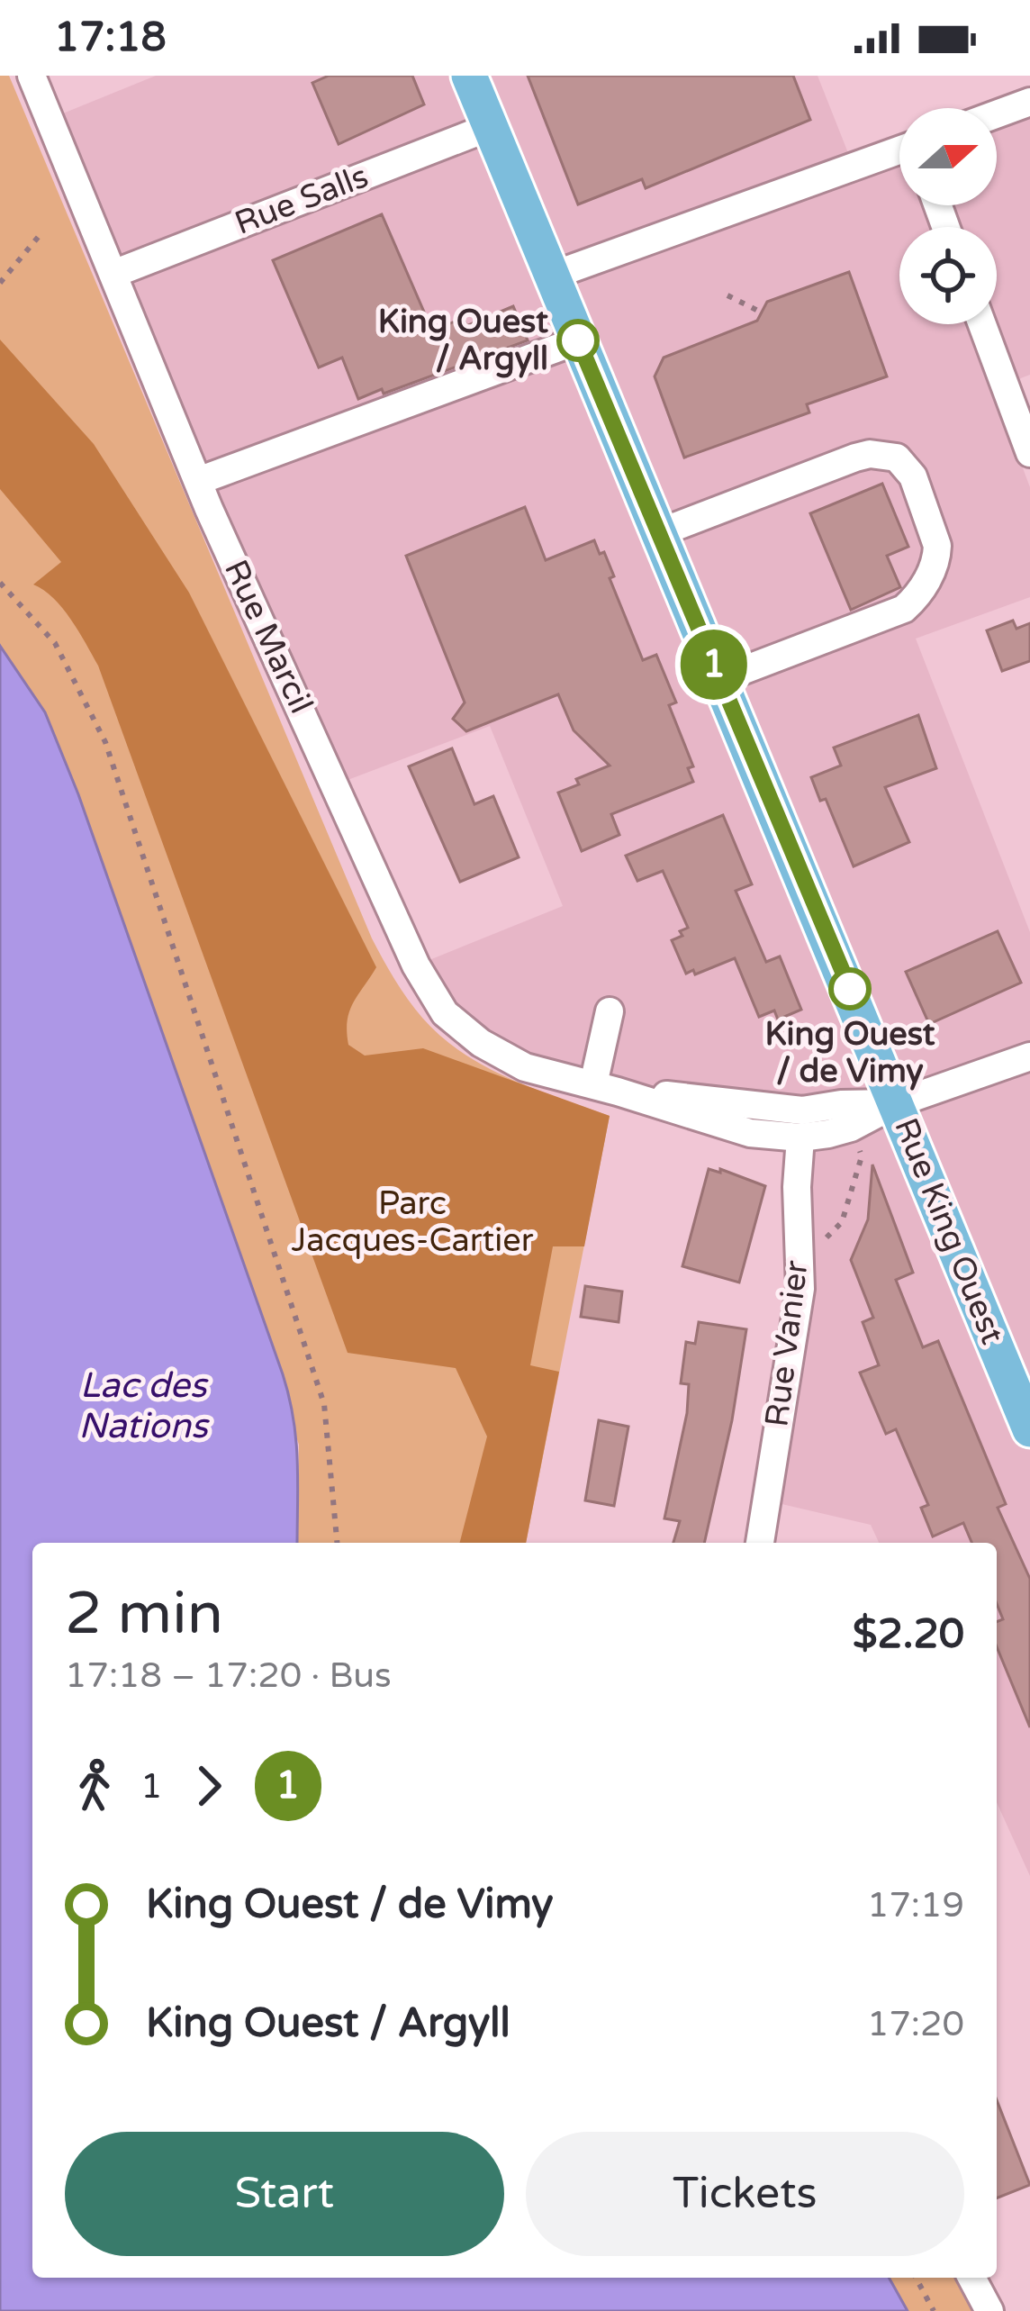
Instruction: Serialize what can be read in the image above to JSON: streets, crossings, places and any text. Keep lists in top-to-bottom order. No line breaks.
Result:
{"streets":{"main road":["Rue King Ouest"],"street":["Rue Salls","Rue Marcil","Rue Vanier"]},"crossings":[["Rue Salls","Rue Marcil"],["Rue Salls","Rue King Ouest"],["Rue Marcil","Rue King Ouest"],["Rue Marcil","Rue Vanier"]],"water":["Lac des Nations"],"parks":["Parc Jacques-Cartier"],"places":["King Ouest / Argyll","King Ouest / de Vimy"],"lines":["bus line 1"],"north":"right","page":{"status":"17:18","on_map":"1","heading":["2 min","17:18 – 17:20 · Bus","$2.20"],"legs":["1","1"],"list":[{"name":"King Ouest / de Vimy","value":"17:19"},{"name":"King Ouest / Argyll","value":"17:20"}],"buttons":["Start","Tickets"]}}
